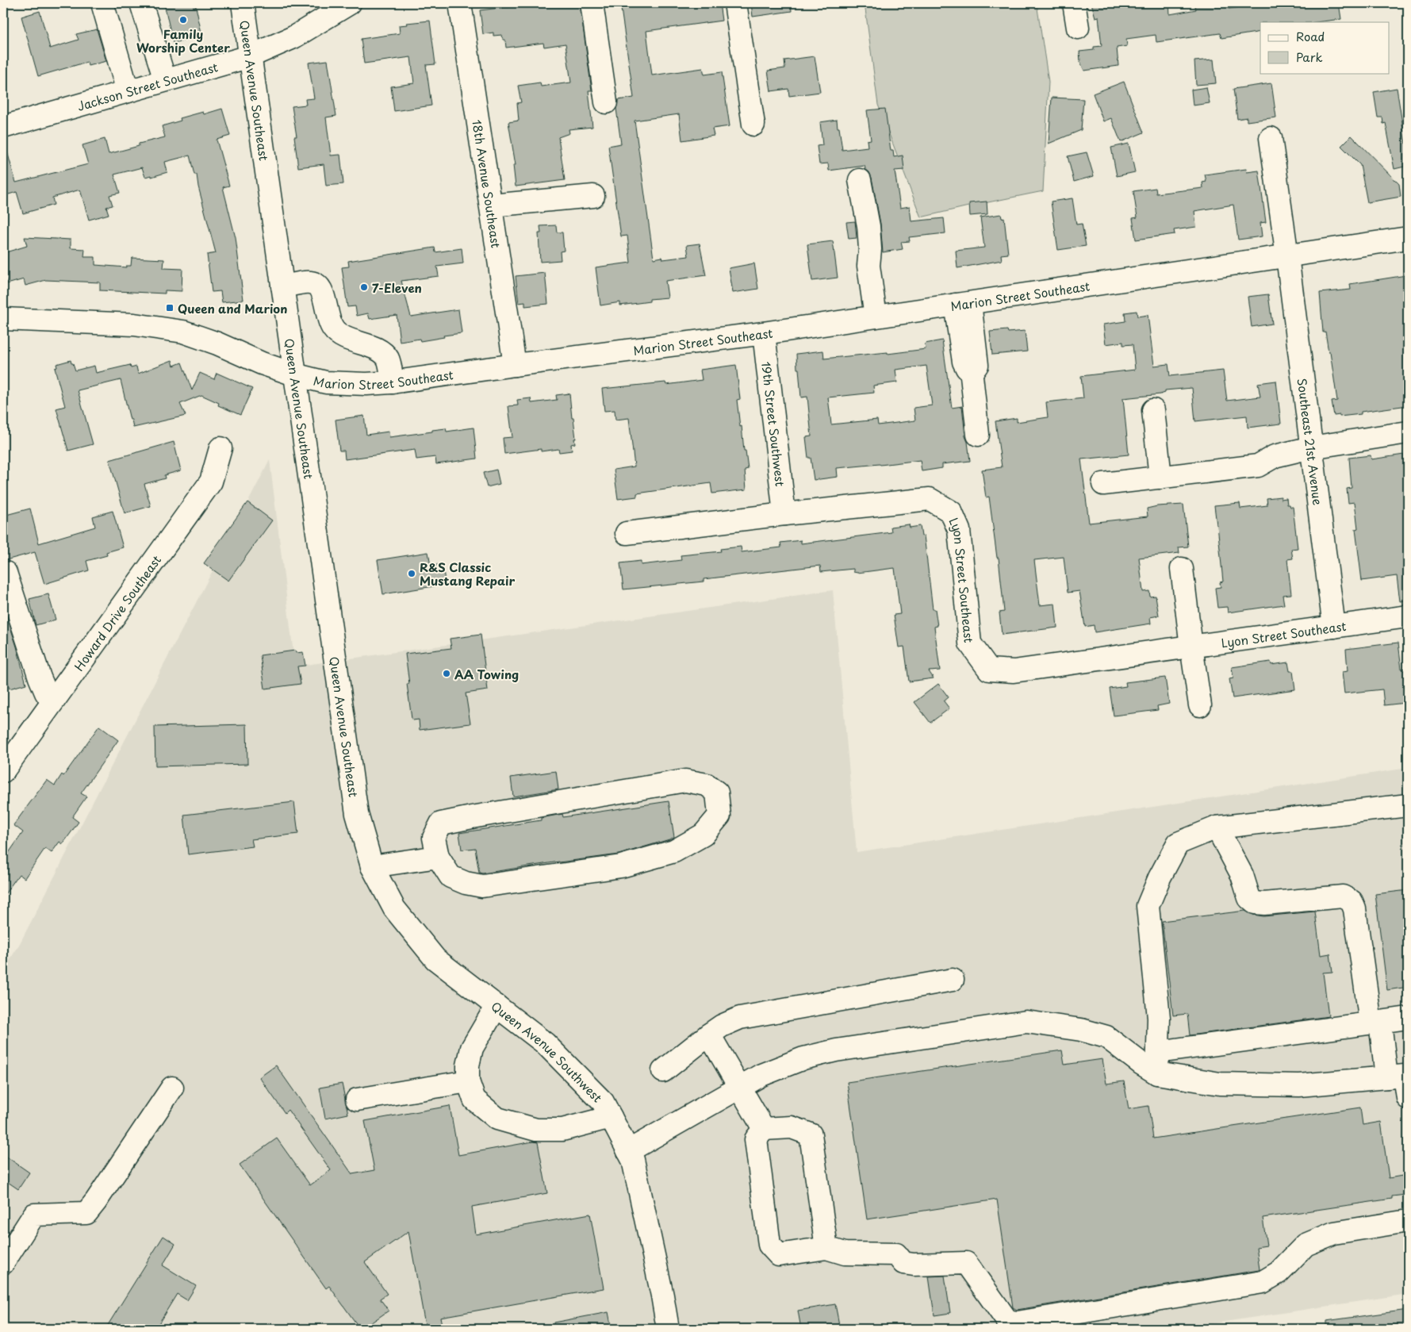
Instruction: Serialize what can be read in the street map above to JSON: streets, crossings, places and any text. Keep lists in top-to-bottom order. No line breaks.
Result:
{"streets":{"street":["Jackson Street Southeast","Queen Avenue Southeast","18th Avenue Southeast","Marion Street Southeast","19th Street Southwest","Southeast 21st Avenue","Lyon Street Southeast","Howard Drive Southeast","Queen Avenue Southwest"]},"crossings":[["Jackson Street Southeast","Queen Avenue Southeast"],["Queen Avenue Southeast","Marion Street Southeast"],["Queen Avenue Southeast","Queen Avenue Southwest"],["18th Avenue Southeast","Marion Street Southeast"],["Marion Street Southeast","19th Street Southwest"],["Marion Street Southeast","Southeast 21st Avenue"],["19th Street Southwest","Lyon Street Southeast"],["Southeast 21st Avenue","Lyon Street Southeast"]],"places":{"other":["Family Worship Center","7-Eleven","R&S Classic Mustang Repair","AA Towing"],"transit":["Queen and Marion"]},"legend":["Road","Park"]}
